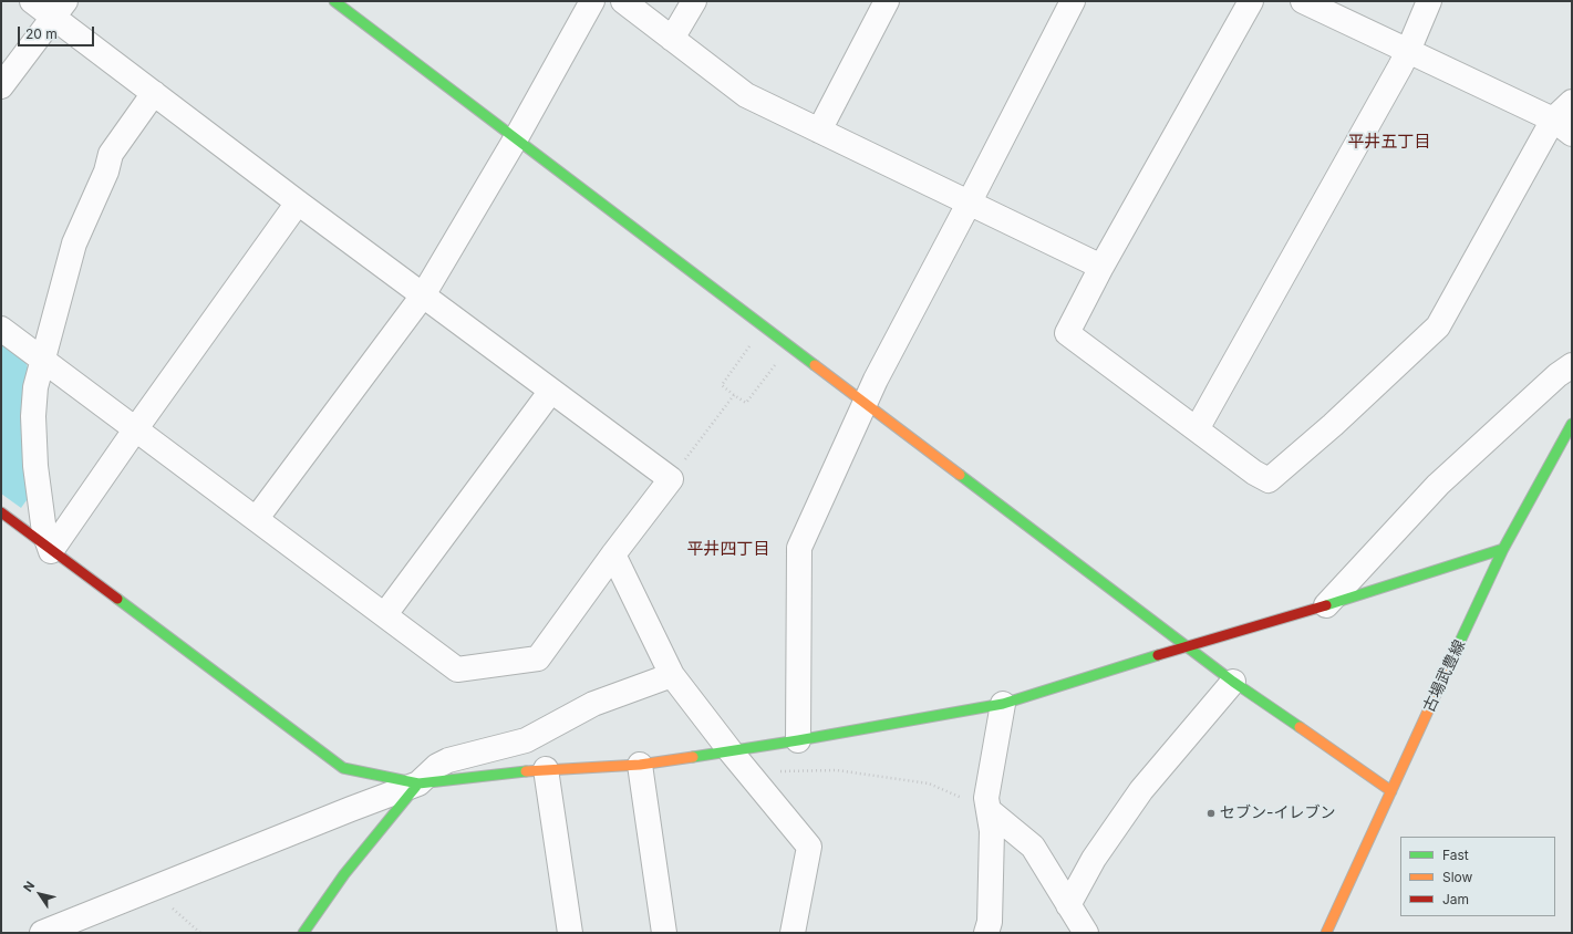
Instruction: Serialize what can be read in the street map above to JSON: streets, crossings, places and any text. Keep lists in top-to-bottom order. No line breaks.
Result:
{"streets":{"street":["古場武豊線"]},"districts":["平井五丁目","平井四丁目"],"places":["セブン-イレブン"],"legend":["Fast","Slow","Jam"],"scale_bar":"20 m","north":"top left"}
